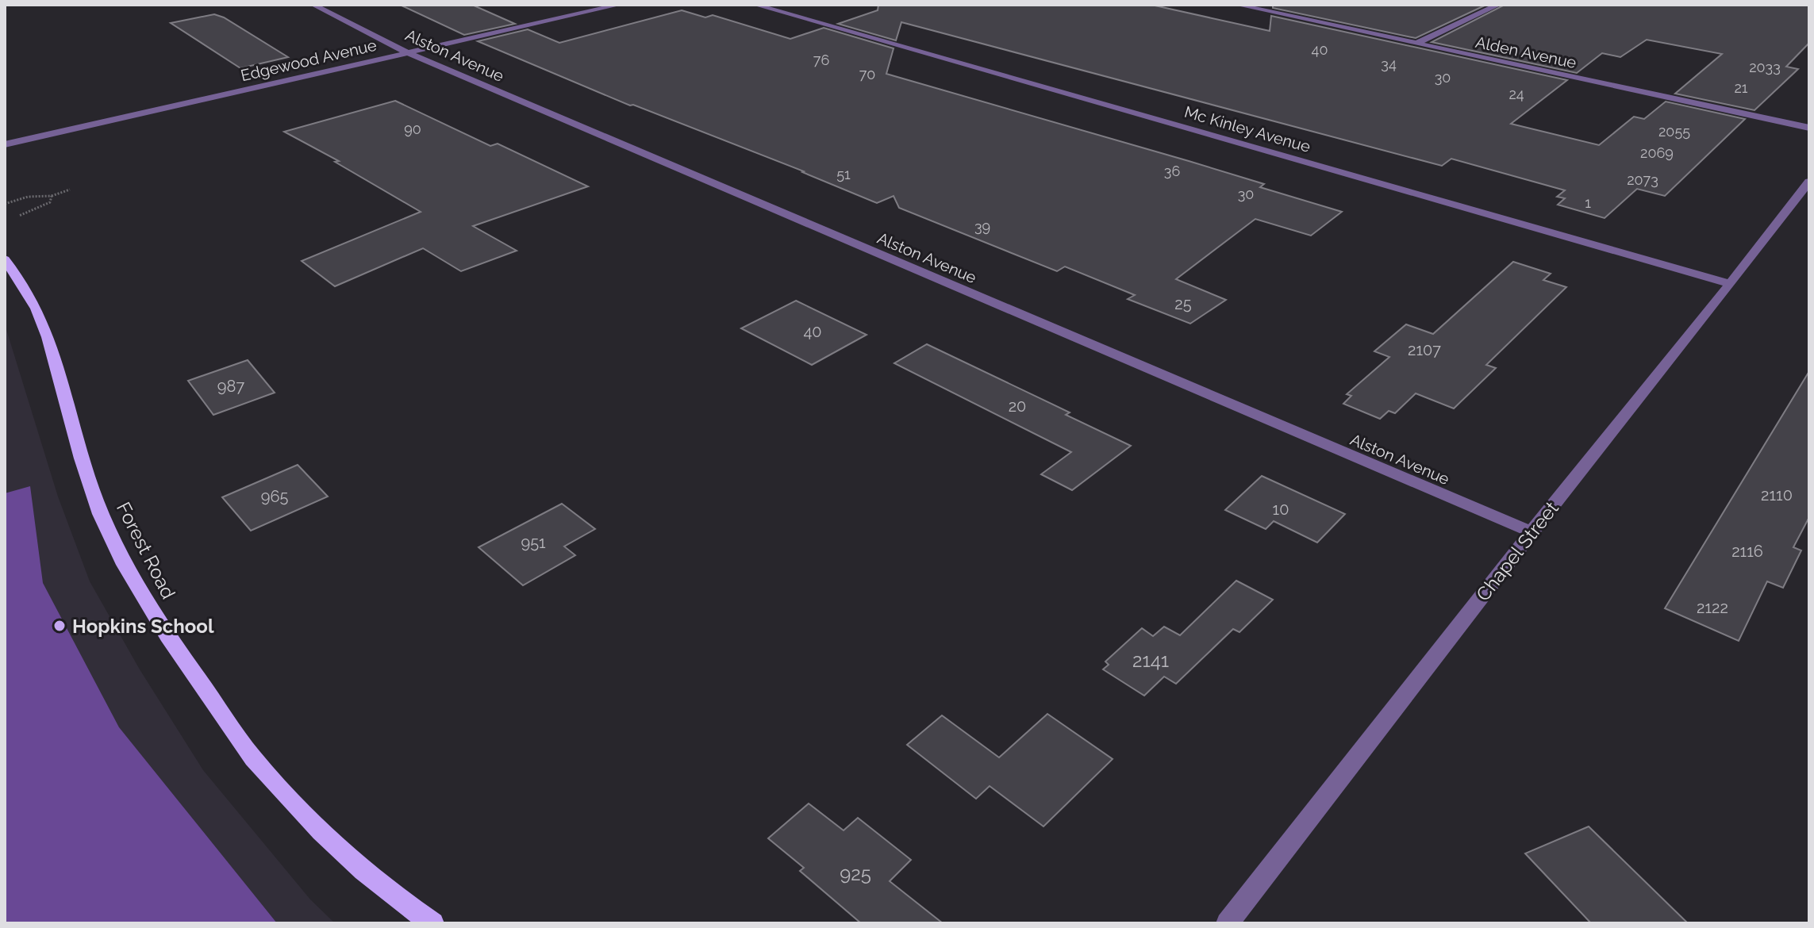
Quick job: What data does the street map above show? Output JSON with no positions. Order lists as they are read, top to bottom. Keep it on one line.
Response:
{"streets":{"main road":["Forest Road"],"street":["Alden Avenue","Alston Avenue","Edgewood Avenue","Mc Kinley Avenue","Chapel Street"]},"crossings":[["Alston Avenue","Edgewood Avenue"],["Alston Avenue","Chapel Street"],["Mc Kinley Avenue","Chapel Street"]],"places":["Hopkins School"],"house_numbers":["40","76","34","2033","70","30","21","24","90","2055","2069","36","51","2073","30","1","39","25","40","2107","987","20","2110","965","10","951","2116","2122","2141","925"]}
